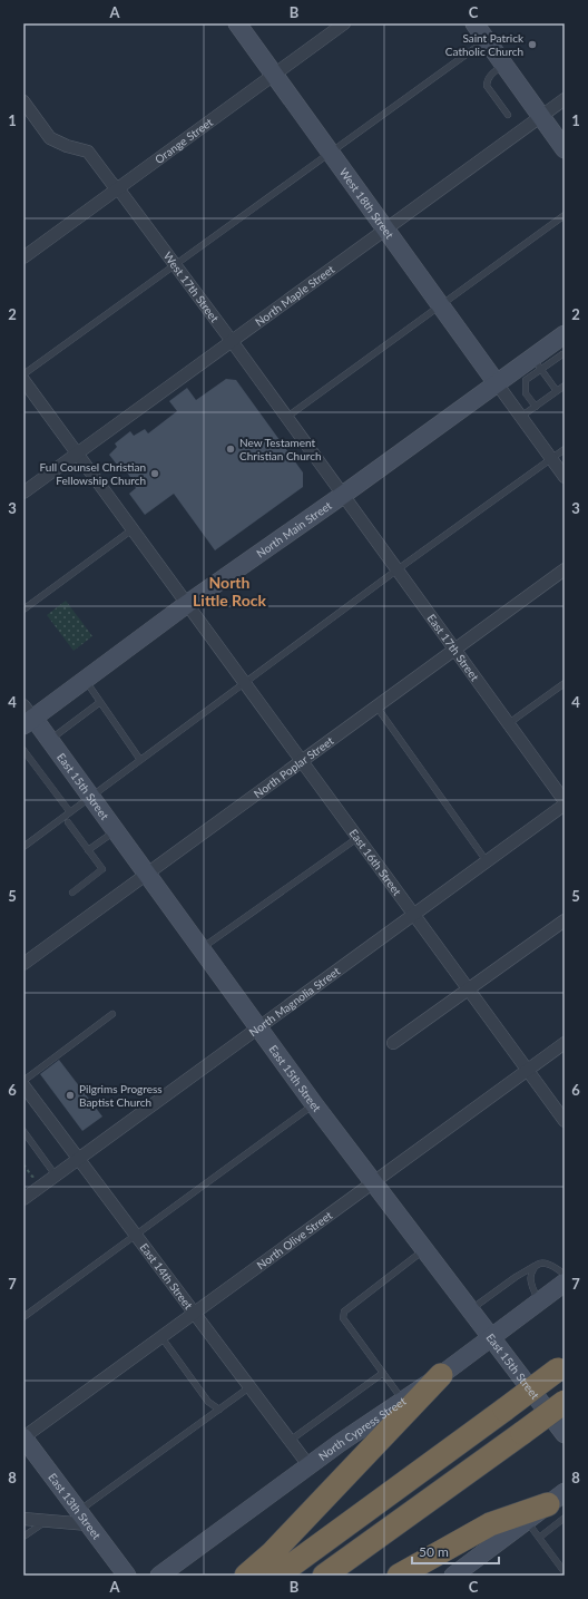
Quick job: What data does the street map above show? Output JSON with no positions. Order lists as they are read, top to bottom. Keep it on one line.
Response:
{"streets":{"main road":["West 18th Street","North Main Street","East 15th Street","North Cypress Street","East 13th Street"],"street":["Orange Street","West 17th Street","North Maple Street","East 17th Street","North Poplar Street","East 16th Street","North Magnolia Street","North Olive Street","East 14th Street"]},"crossings":[["Orange Street","West 18th Street"],["Orange Street","West 17th Street"],["West 18th Street","North Maple Street"],["West 18th Street","North Main Street"],["West 17th Street","North Maple Street"],["West 17th Street","North Main Street"],["West 17th Street","East 17th Street"],["North Maple Street","East 16th Street"],["North Main Street","East 17th Street"],["North Main Street","East 15th Street"],["North Main Street","East 16th Street"],["East 17th Street","North Poplar Street"],["North Poplar Street","East 15th Street"],["North Poplar Street","East 16th Street"],["East 15th Street","North Magnolia Street"],["East 15th Street","North Olive Street"],["East 15th Street","North Cypress Street"],["East 16th Street","North Magnolia Street"],["East 16th Street","North Olive Street"],["North Magnolia Street","East 14th Street"],["North Olive Street","East 14th Street"],["North Olive Street","East 13th Street"],["East 14th Street","North Cypress Street"]],"districts":["North Little Rock"],"places":["Saint Patrick Catholic Church","New Testament Christian Church","Full Counsel Christian Fellowship Church","Pilgrims Progress Baptist Church"],"scale_bar":"50 m","grid":{"columns":["A","B","C"],"rows":["1","2","3","4","5","6","7","8"]}}
